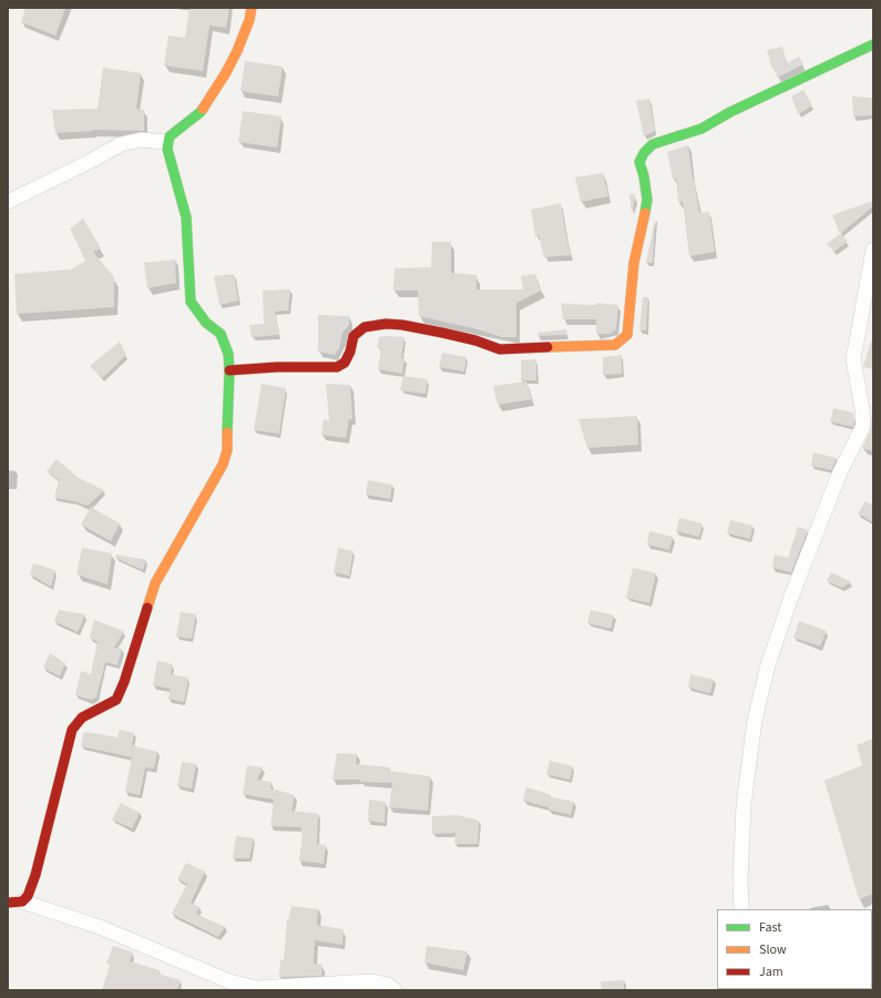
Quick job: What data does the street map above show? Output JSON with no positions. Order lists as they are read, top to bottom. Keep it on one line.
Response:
{"legend":["Fast","Slow","Jam"]}
